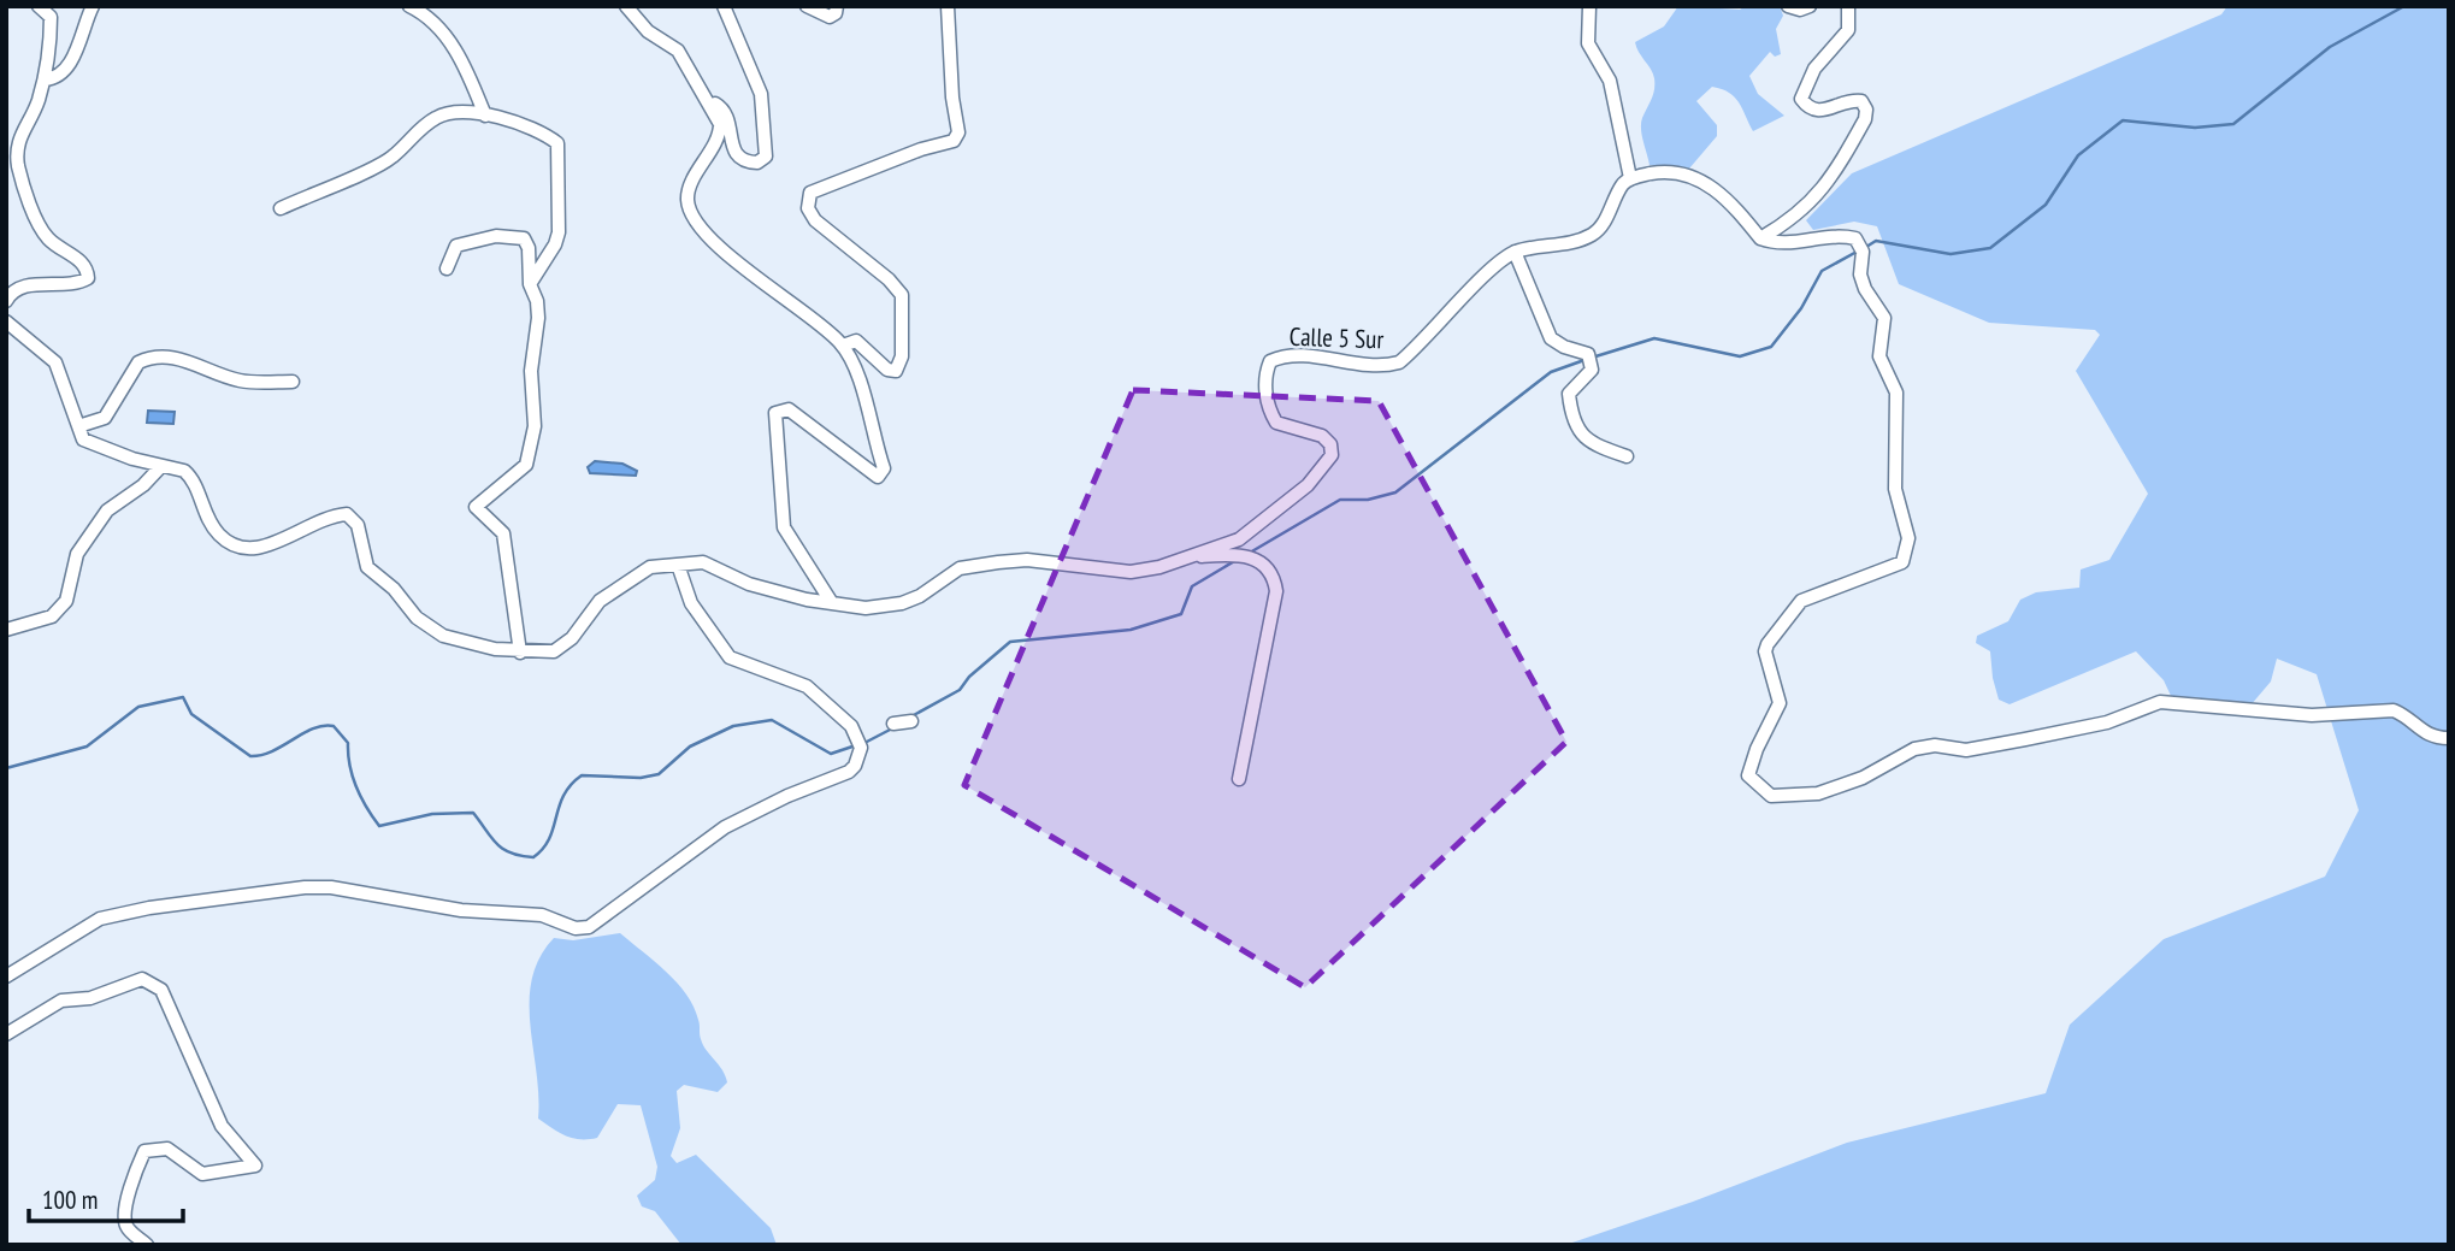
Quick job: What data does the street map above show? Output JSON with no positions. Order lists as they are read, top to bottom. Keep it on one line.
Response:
{"streets":{"street":["Calle 5 Sur"]},"scale_bar":"100 m"}
